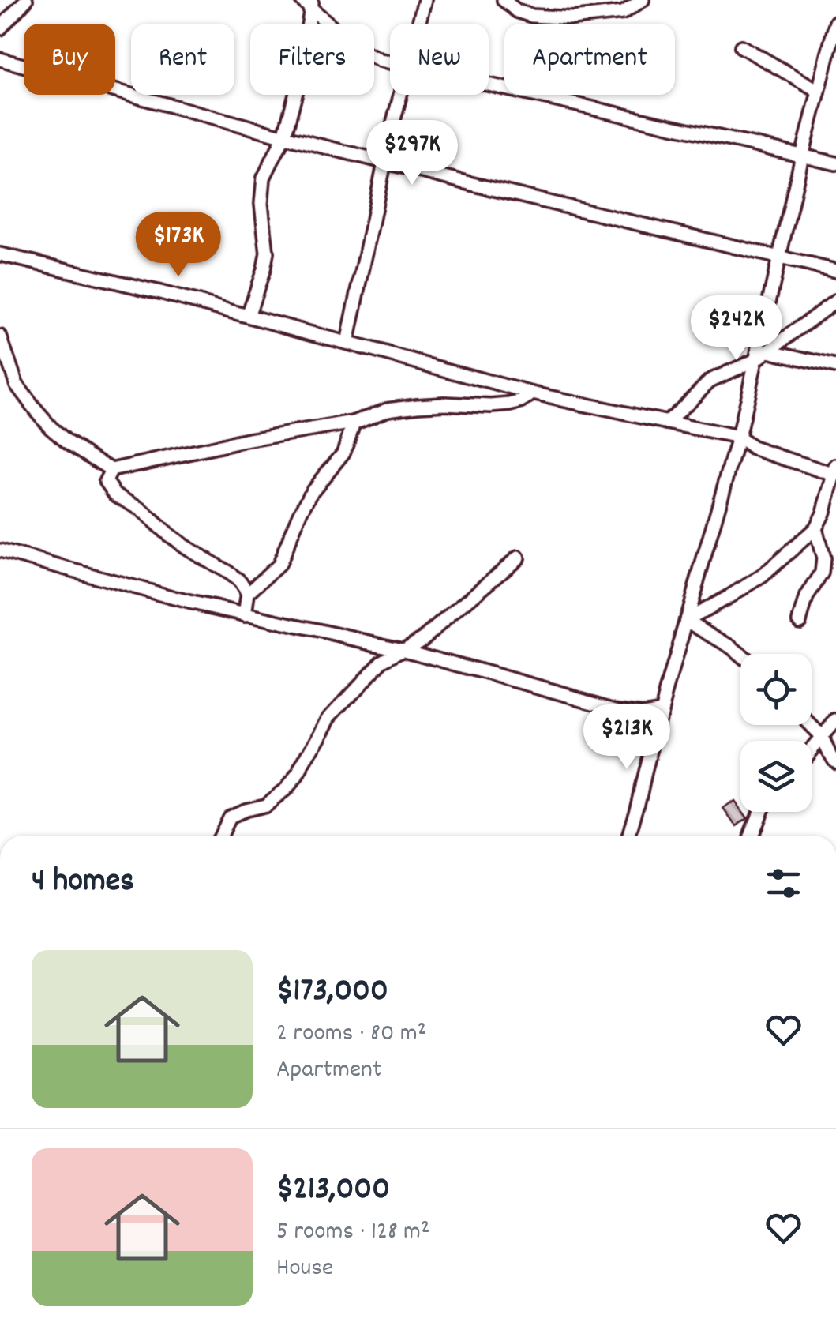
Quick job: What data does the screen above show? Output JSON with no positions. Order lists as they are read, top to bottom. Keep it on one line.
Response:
{"page":{"chip":["Buy","Rent","Filters","New","Apartment"],"price":["$297K","$173K","$242K","$213K"],"heading":"4 homes","list":[{"name":"$173,000","note":"2 rooms · 80 m² · Apartment"},{"name":"$213,000","note":"5 rooms · 128 m² · House"}]}}
